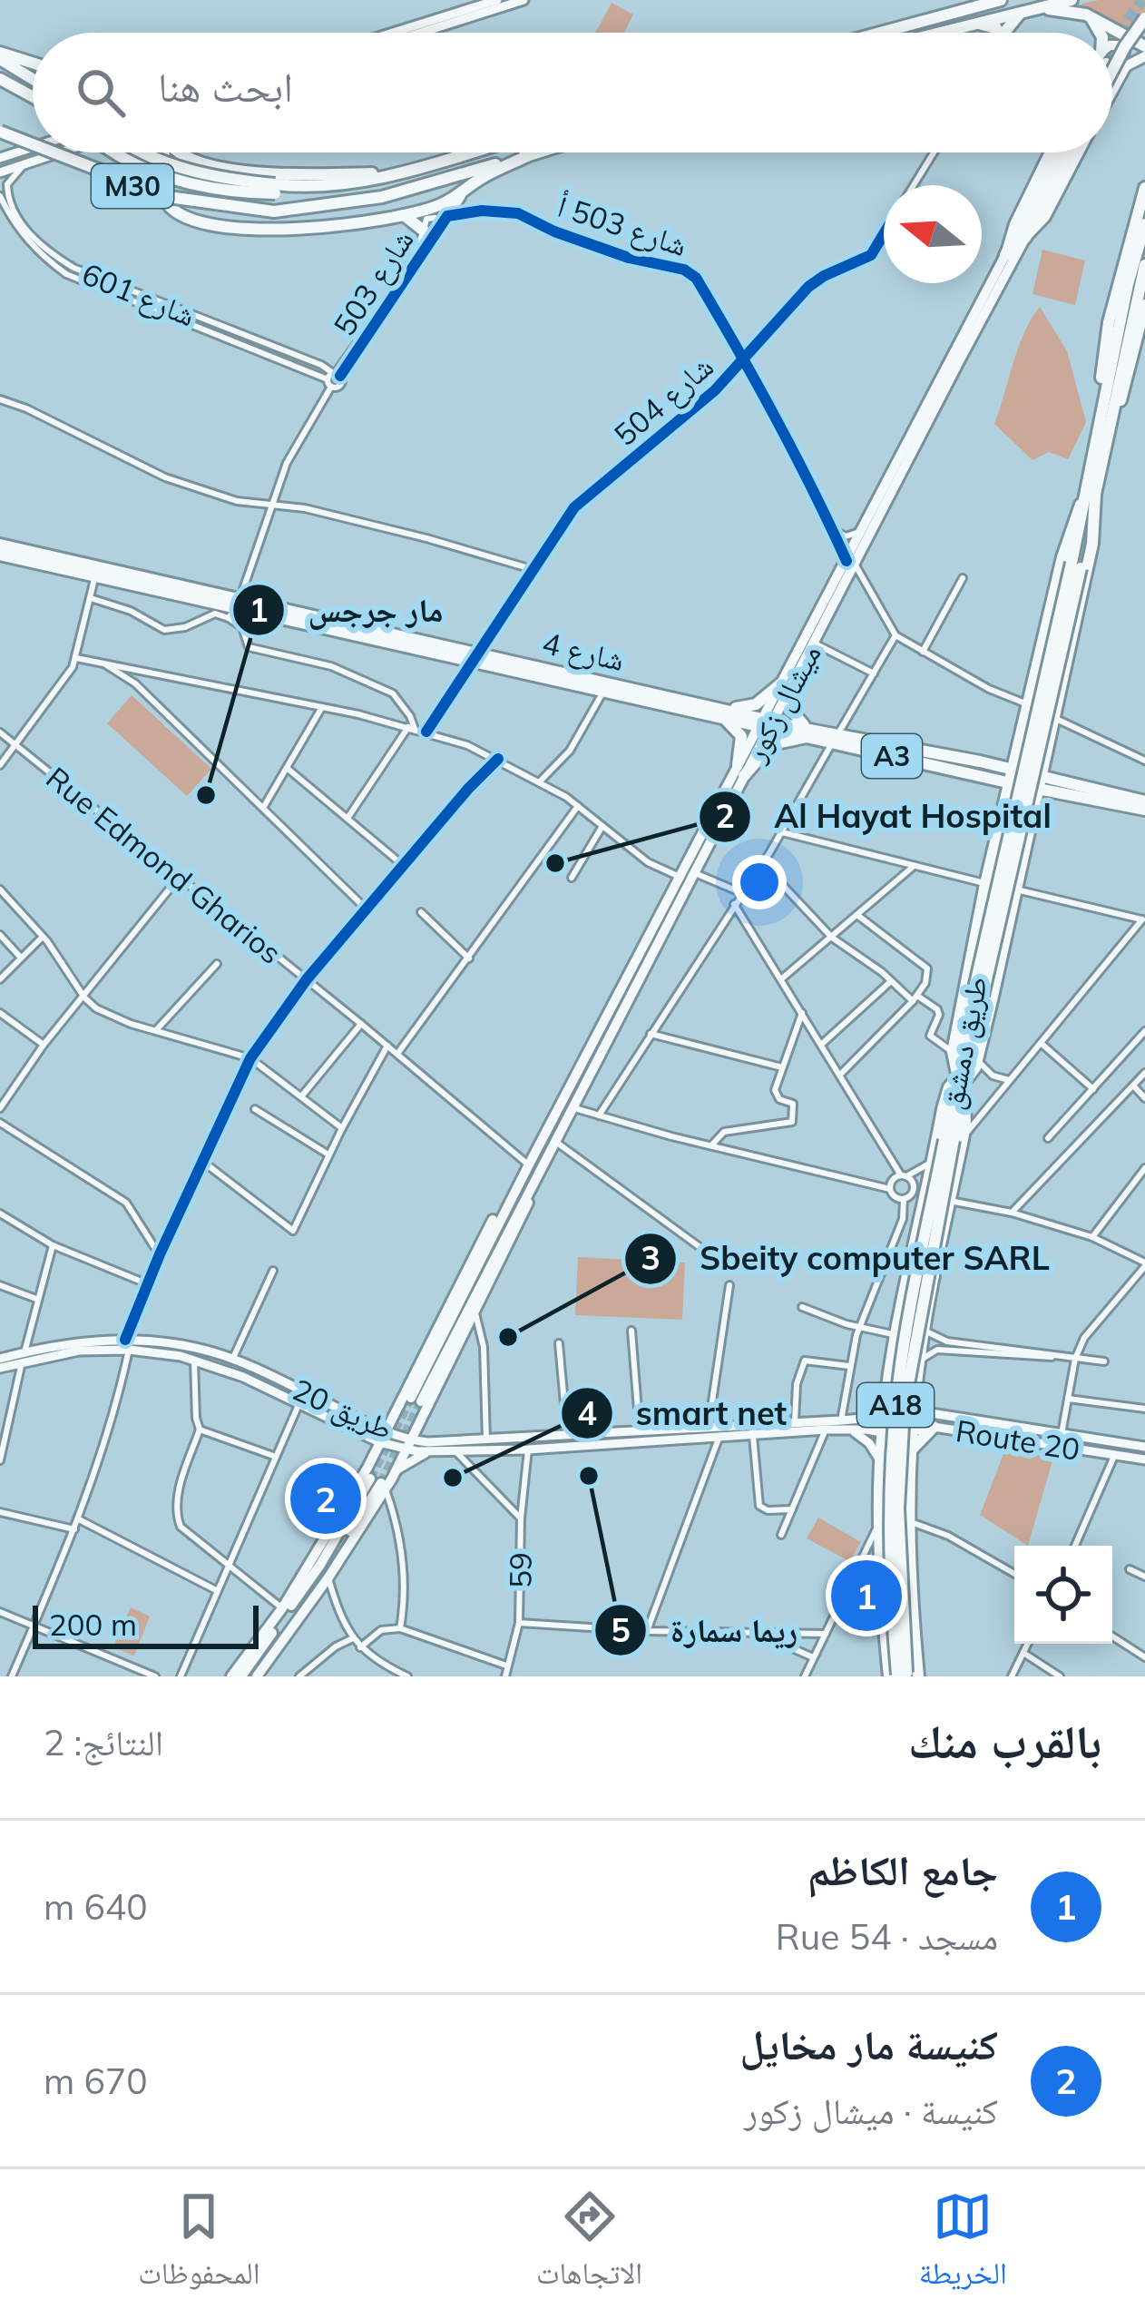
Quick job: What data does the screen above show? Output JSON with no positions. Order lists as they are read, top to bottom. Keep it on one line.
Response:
{"streets":{"highway":["M30","شارع 4","A3","طريق دمشق","A18"],"main road":["ميشال زكور","طريق 20","Route 20"],"street":["شارع 503 أ","شارع 503","شارع 601","شارع 504","Rue Edmond Gharios","59"]},"crossings":[["شارع 503 أ","شارع 503"],["شارع 503 أ","شارع 504"],["شارع 503 أ","ميشال زكور"],["شارع 503","شارع 601"],["شارع 503","شارع 4"],["شارع 504","شارع 4"],["شارع 4","ميشال زكور"],["شارع 4","A3"],["ميشال زكور","Rue Edmond Gharios"],["طريق 20","Route 20"],["Route 20","59"]],"places":["مار جرجس","Al Hayat Hospital","Sbeity computer SARL","ريما سمارة","smart net"],"scale_bar":"200 m","north":"left","page":{"search":"ابحث هنا","pins":["2","1"],"scale":"200 m","heading":["بالقرب منك","النتائج: 2"],"list":[{"mark":"1","name":"جامع الكاظم","note":"مسجد · Rue 54","value":"640 m"},{"mark":"2","name":"كنيسة مار مخايل","note":"كنيسة · ميشال زكور","value":"670 m"}],"nav":["الخريطة","الاتجاهات","المحفوظات"]}}
